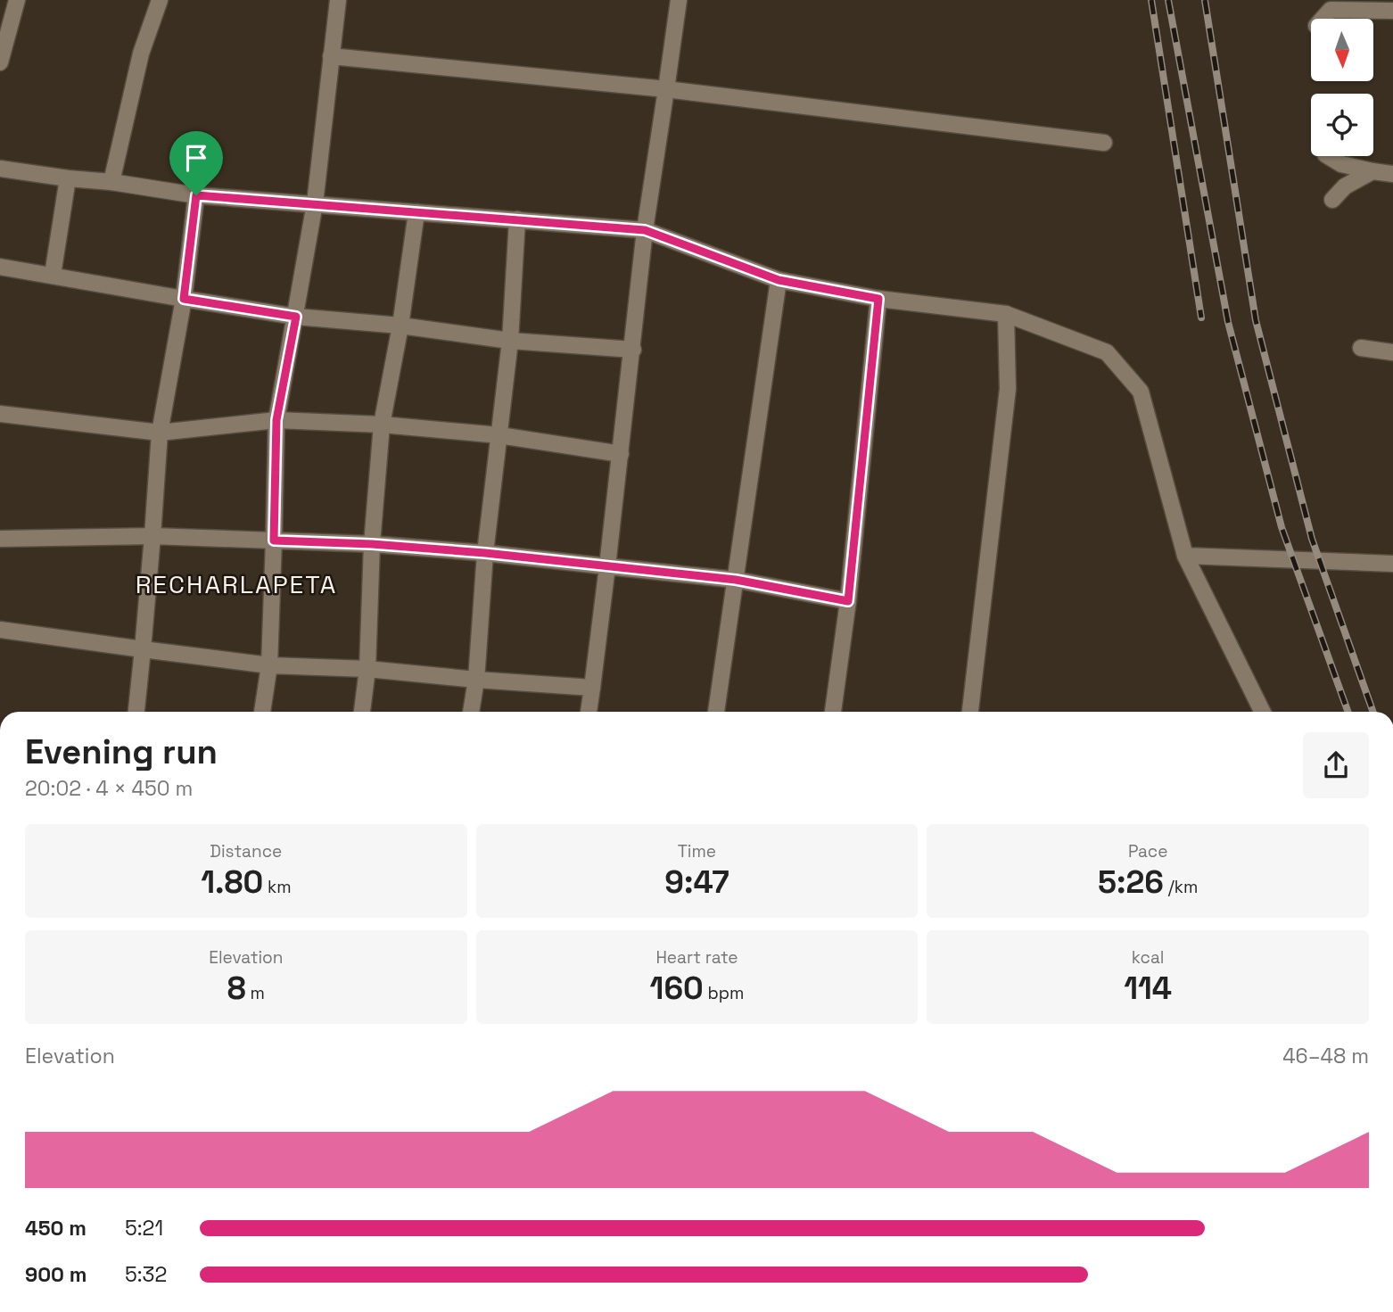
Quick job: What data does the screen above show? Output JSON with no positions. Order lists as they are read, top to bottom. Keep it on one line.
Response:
{"districts":["RECHARLAPETA"],"north":"bottom","page":{"heading":["Evening run","20:02 · 4 × 450 m"],"stats":[["Distance","1.80 km"],["Time","9:47"],["Pace","5:26 /km"],["Elevation","8 m"],["Heart rate","160 bpm"],["kcal","114"]],"chart":["Elevation","46–48 m"],"list":[{"name":"450 m","note":"5:21"},{"name":"900 m","note":"5:32"}]}}
